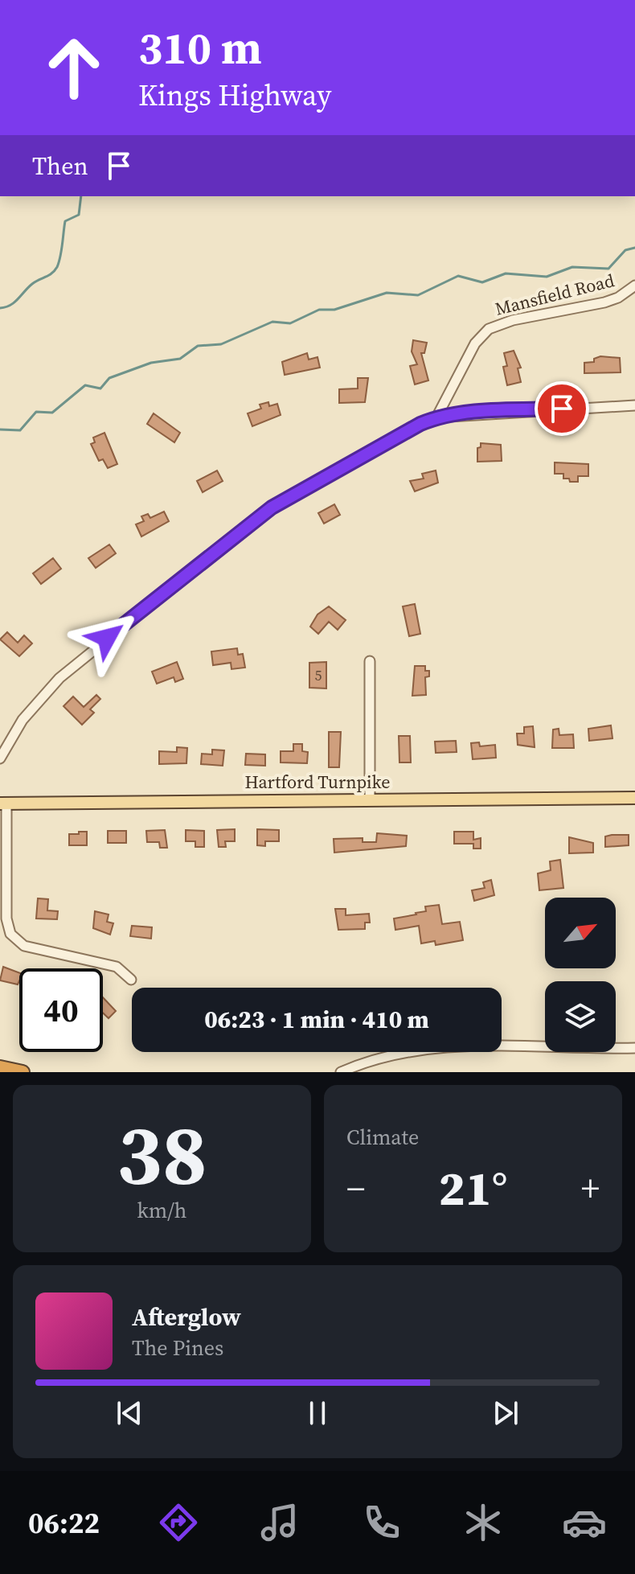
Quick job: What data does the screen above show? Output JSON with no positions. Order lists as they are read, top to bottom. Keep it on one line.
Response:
{"streets":{"main road":["Hartford Turnpike"],"street":["Mansfield Road"]},"house_numbers":["5"],"north":"top right","page":{"turn":["310 m","Kings Highway"],"then":"Then","limit":"40","trip":"06:23 · 1 min · 410 m","tile":[["38","km/h"],"Climate"],"heat":["−","21°","+"],"song":["Afterglow","The Pines"],"tabs":"06:22"}}
